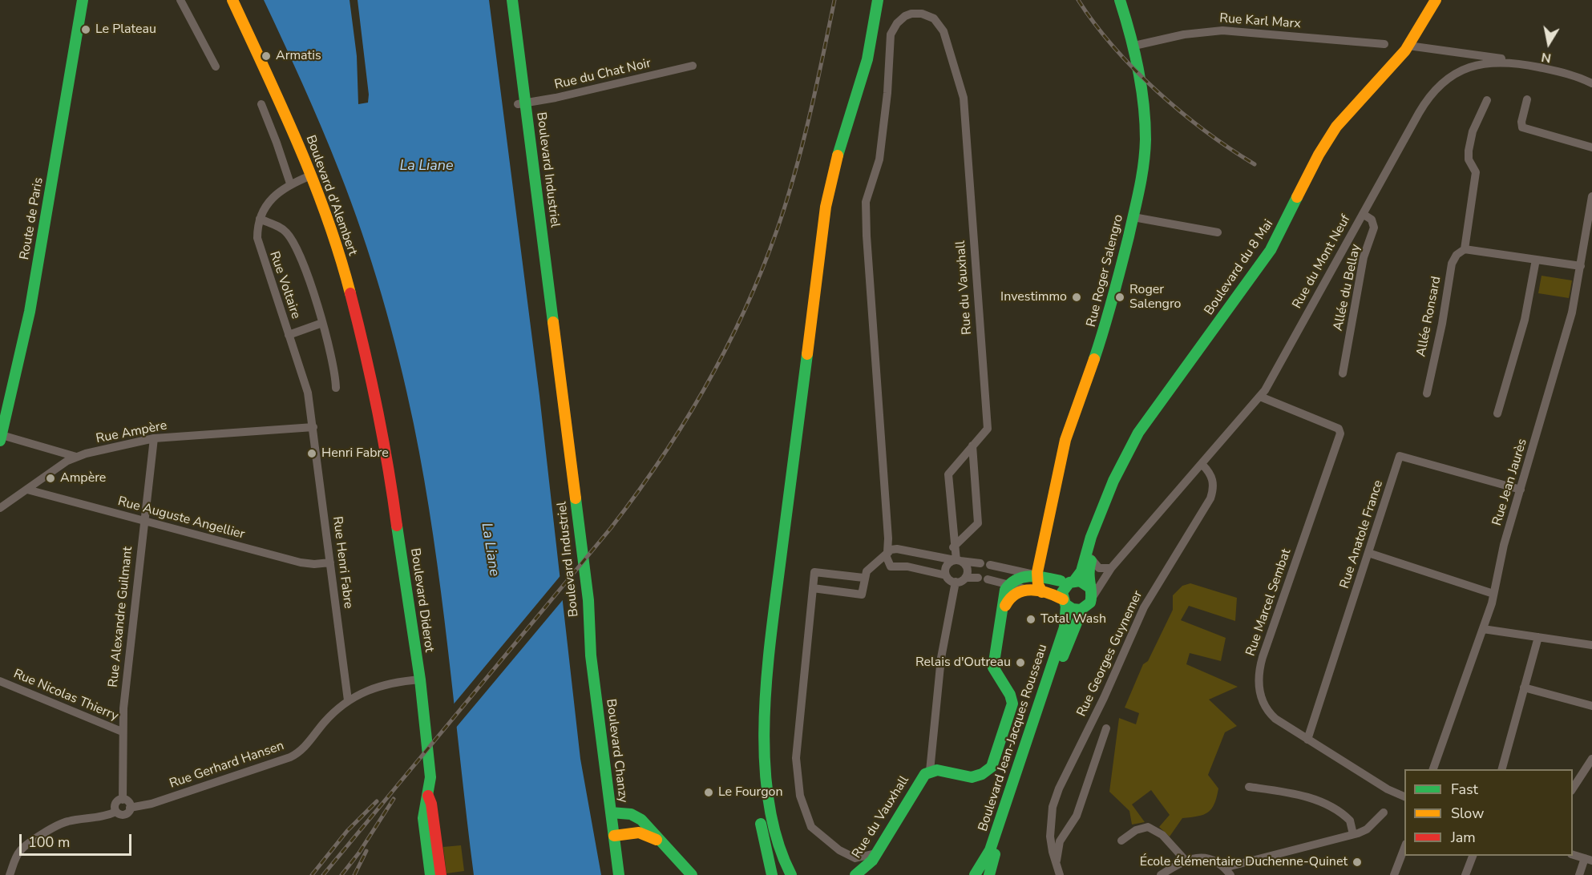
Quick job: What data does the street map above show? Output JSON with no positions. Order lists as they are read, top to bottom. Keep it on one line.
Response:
{"streets":{"main road":["Boulevard Industriel","Boulevard d'Alembert","Route de Paris","Boulevard du 8 Mai","Rue Roger Salengro","Rue du Vauxhall","Boulevard Diderot","Boulevard Jean-Jacques Rousseau","Boulevard Chanzy"],"street":["Rue Karl Marx","Rue du Chat Noir","Rue du Mont Neuf","Rue Voltaire","Allée du Bellay","Allée Ronsard","Rue Ampère","Rue Jean Jaurès","Rue Auguste Angellier","Rue Anatole France","Rue Henri Fabre","Rue Marcel Sembat","Rue Alexandre Guilmant","Rue Georges Guynemer","Rue Nicolas Thierry","Rue Gerhard Hansen"]},"crossings":[["Rue Karl Marx","Rue Roger Salengro"],["Rue du Chat Noir","Boulevard Industriel"],["Boulevard Industriel","Boulevard Chanzy"],["Boulevard d'Alembert","Rue Voltaire"],["Boulevard d'Alembert","Boulevard Diderot"],["Rue du Mont Neuf","Boulevard du 8 Mai"],["Rue du Mont Neuf","Rue Roger Salengro"],["Rue du Mont Neuf","Allée du Bellay"],["Rue du Mont Neuf","Rue Marcel Sembat"],["Rue du Mont Neuf","Rue Georges Guynemer"],["Rue du Mont Neuf","Boulevard Jean-Jacques Rousseau"],["Boulevard du 8 Mai","Rue Roger Salengro"],["Boulevard du 8 Mai","Boulevard Jean-Jacques Rousseau"],["Rue Roger Salengro","Boulevard Jean-Jacques Rousseau"],["Rue Voltaire","Rue Ampère"],["Rue Voltaire","Rue Henri Fabre"],["Rue Ampère","Rue Auguste Angellier"],["Rue Ampère","Rue Henri Fabre"],["Rue Ampère","Rue Alexandre Guilmant"],["Rue Jean Jaurès","Rue Anatole France"],["Rue Auguste Angellier","Rue Henri Fabre"],["Rue Auguste Angellier","Rue Alexandre Guilmant"],["Rue Anatole France","Rue Marcel Sembat"],["Rue Henri Fabre","Rue Gerhard Hansen"],["Boulevard Diderot","Rue Gerhard Hansen"],["Rue Alexandre Guilmant","Rue Nicolas Thierry"],["Rue Alexandre Guilmant","Rue Gerhard Hansen"]],"water":["La Liane"],"places":["Le Plateau","Armatis","Investimmo","Roger Salengro","Henri Fabre","Ampère","Total Wash","Relais d'Outreau","Le Fourgon","École élémentaire Duchenne-Quinet"],"legend":["Fast","Slow","Jam"],"scale_bar":"100 m","north":"bottom"}
